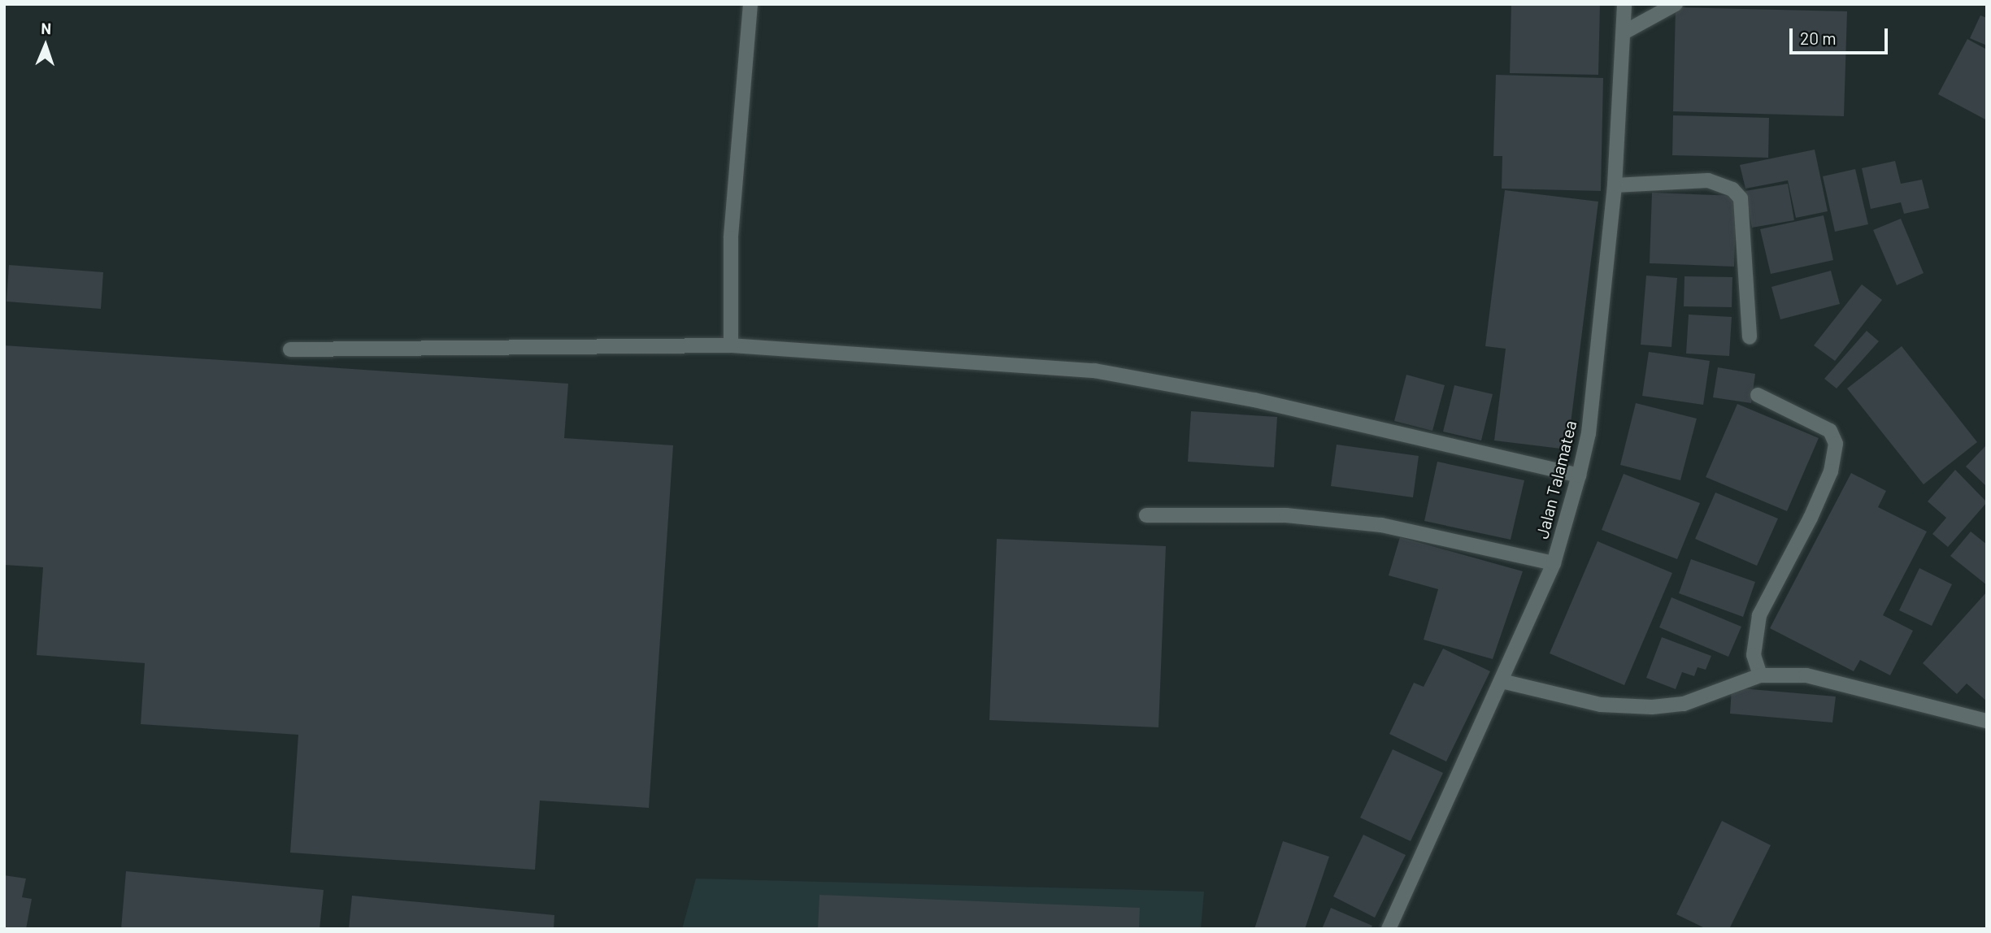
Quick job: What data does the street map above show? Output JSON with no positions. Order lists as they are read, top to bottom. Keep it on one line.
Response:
{"streets":{"street":["Jalan Talamatea"]},"scale_bar":"20 m","north":"top"}
